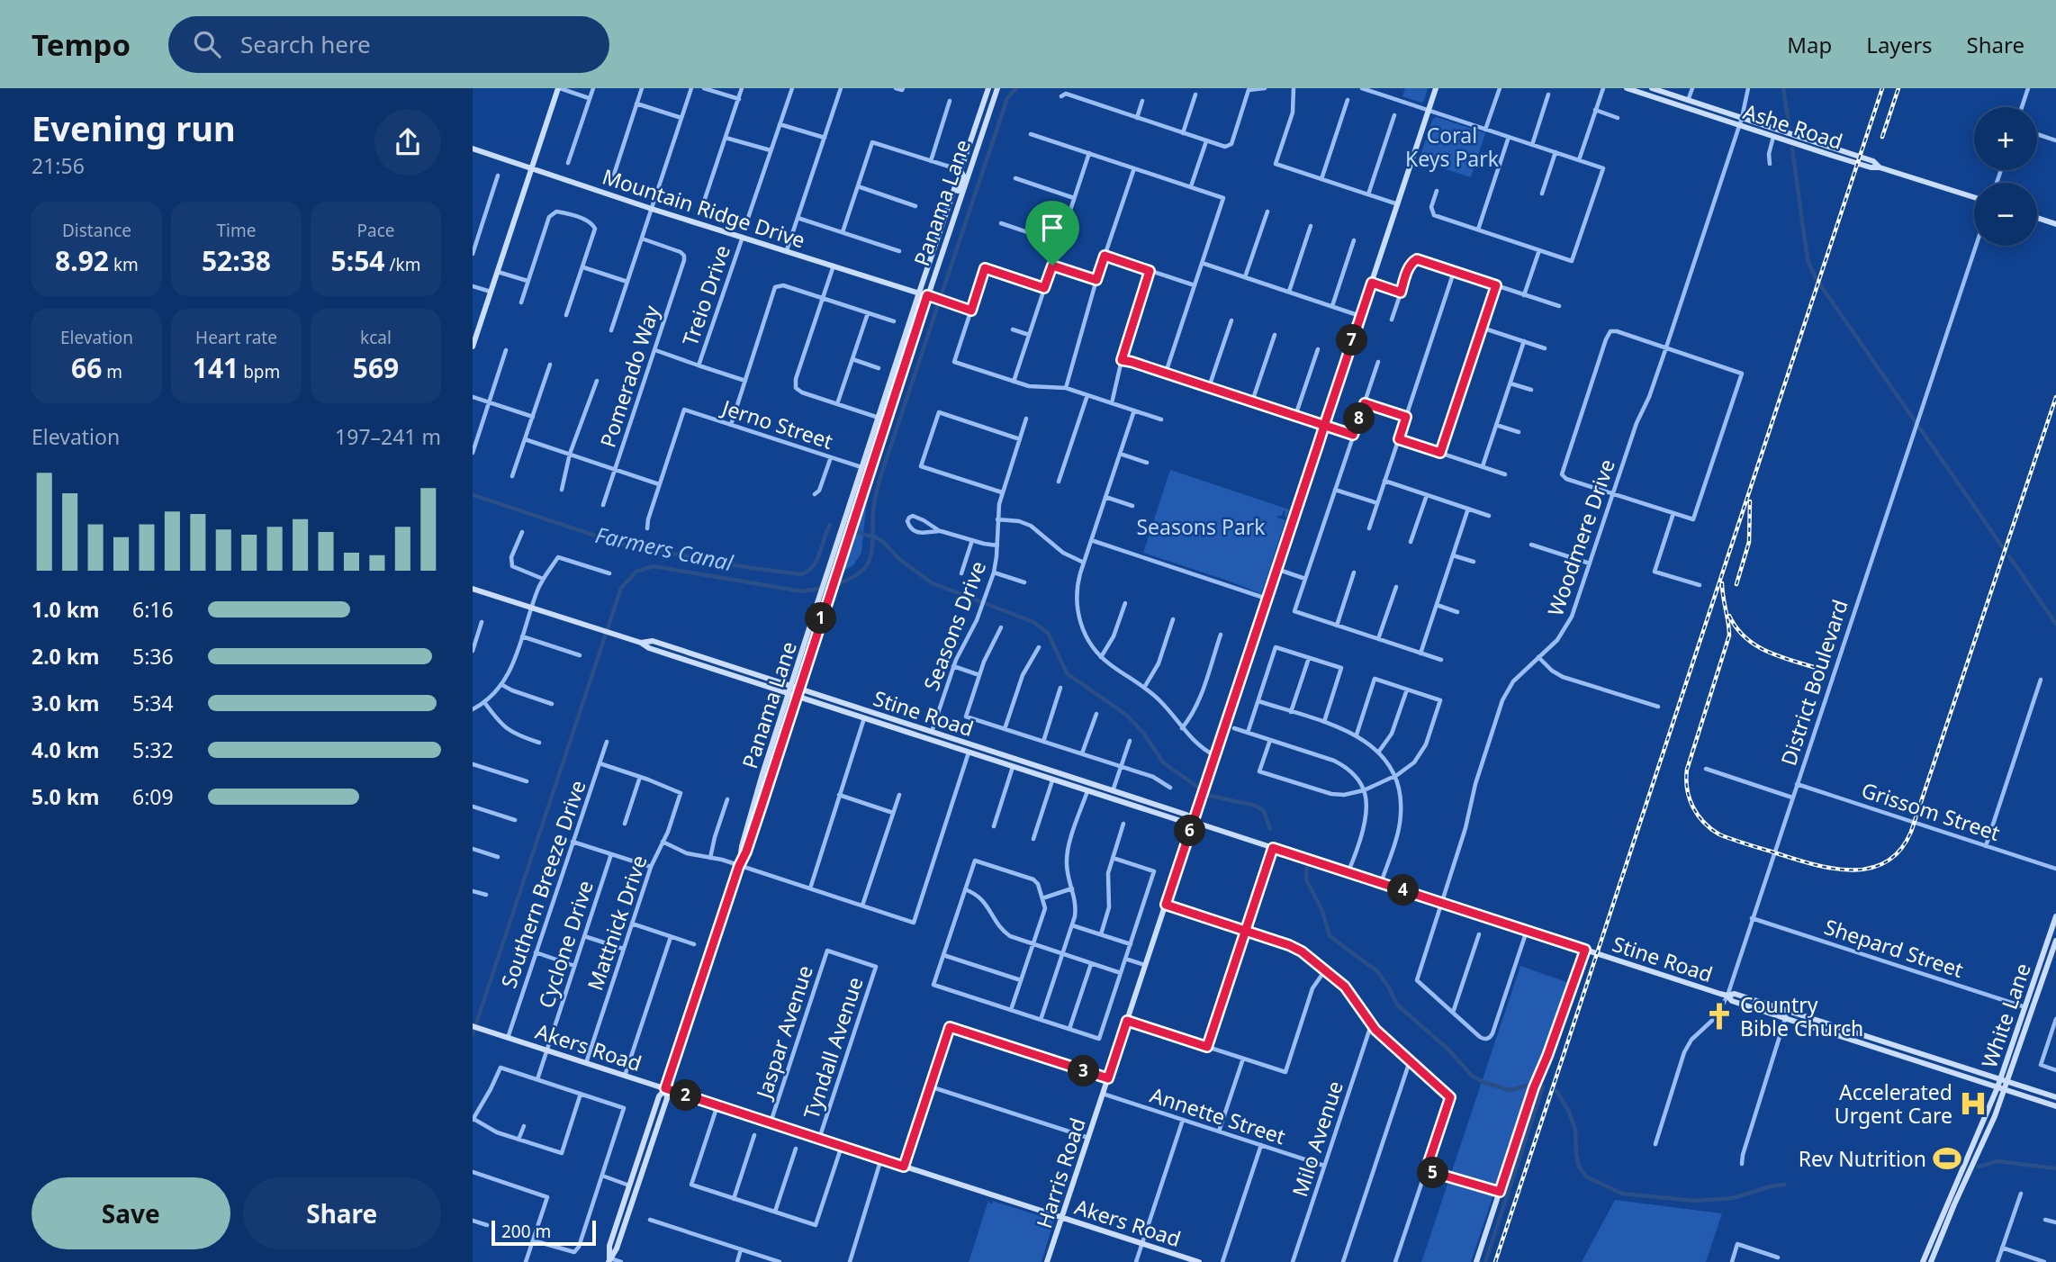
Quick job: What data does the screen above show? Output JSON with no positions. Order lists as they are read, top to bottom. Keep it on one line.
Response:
{"streets":{"main road":["Ashe Road","Panama Lane","Mountain Ridge Drive","Stine Road","White Lane","Akers Road","Harris Road"],"street":["Treio Drive","Pomerado Way","Jerno Street","Woodmere Drive","Seasons Drive","District Boulevard","Grissom Street","Southern Breeze Drive","Mattnick Drive","Cyclone Drive","Shepard Street","Jaspar Avenue","Tyndall Avenue","Annette Street","Milo Avenue"]},"crossings":[["Ashe Road","Woodmere Drive"],["Panama Lane","Mountain Ridge Drive"],["Panama Lane","Jerno Street"],["Panama Lane","Stine Road"],["Panama Lane","Akers Road"],["Mountain Ridge Drive","Treio Drive"],["Treio Drive","Pomerado Way"],["Woodmere Drive","Stine Road"],["Seasons Drive","Stine Road"],["District Boulevard","Stine Road"],["District Boulevard","Grissom Street"],["District Boulevard","Shepard Street"],["Stine Road","White Lane"],["Stine Road","Harris Road"],["Southern Breeze Drive","Akers Road"],["Mattnick Drive","Akers Road"],["Cyclone Drive","Akers Road"],["Shepard Street","White Lane"],["Jaspar Avenue","Akers Road"],["Jaspar Avenue","Tyndall Avenue"],["Akers Road","Tyndall Avenue"],["Akers Road","Harris Road"],["Annette Street","Milo Avenue"],["Annette Street","Harris Road"]],"water":["Farmers Canal"],"parks":["Coral Keys Park","Seasons Park"],"places":{"church":["Country Bible Church"],"hospital":["Accelerated Urgent Care"],"sports":["Rev Nutrition"]},"scale_bar":"200 m","page":{"header":"Tempo","search":"Search here","nav":["Map","Layers","Share"],"heading":["Evening run","21:56"],"map_buttons":["+","−"],"stats":[["Distance","8.92 km"],["Time","52:38"],["Pace","5:54 /km"],["Elevation","66 m"],["Heart rate","141 bpm"],["kcal","569"]],"pins":["7","8","1","6","4","3","2","5"],"chart":["Elevation","197–241 m"],"list":[{"name":"1.0 km","note":"6:16"},{"name":"2.0 km","note":"5:36"},{"name":"3.0 km","note":"5:34"},{"name":"4.0 km","note":"5:32"},{"name":"5.0 km","note":"6:09"}],"buttons":["Save","Share"],"scale":"200 m"}}
